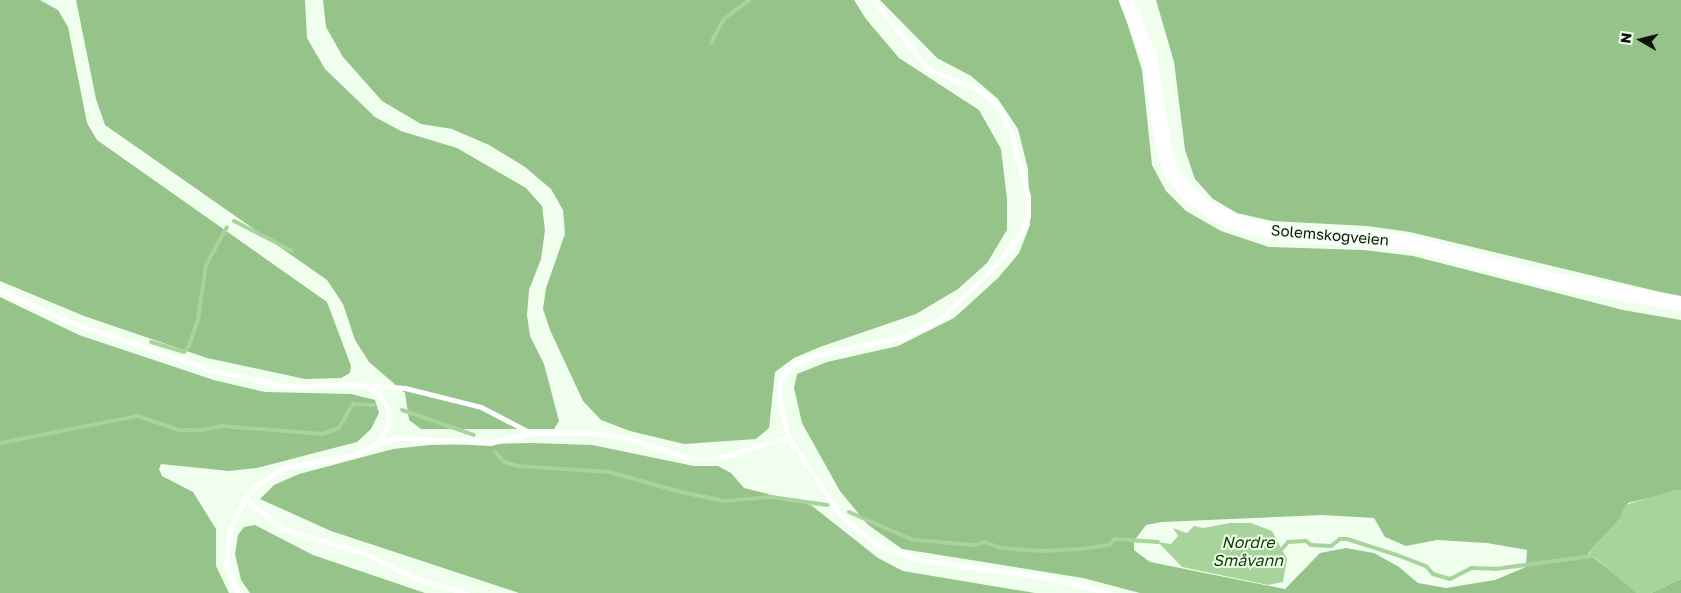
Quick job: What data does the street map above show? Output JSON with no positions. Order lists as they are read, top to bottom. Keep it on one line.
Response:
{"streets":{"street":["Solemskogveien"]},"water":["Nordre Småvann"],"north":"left"}
